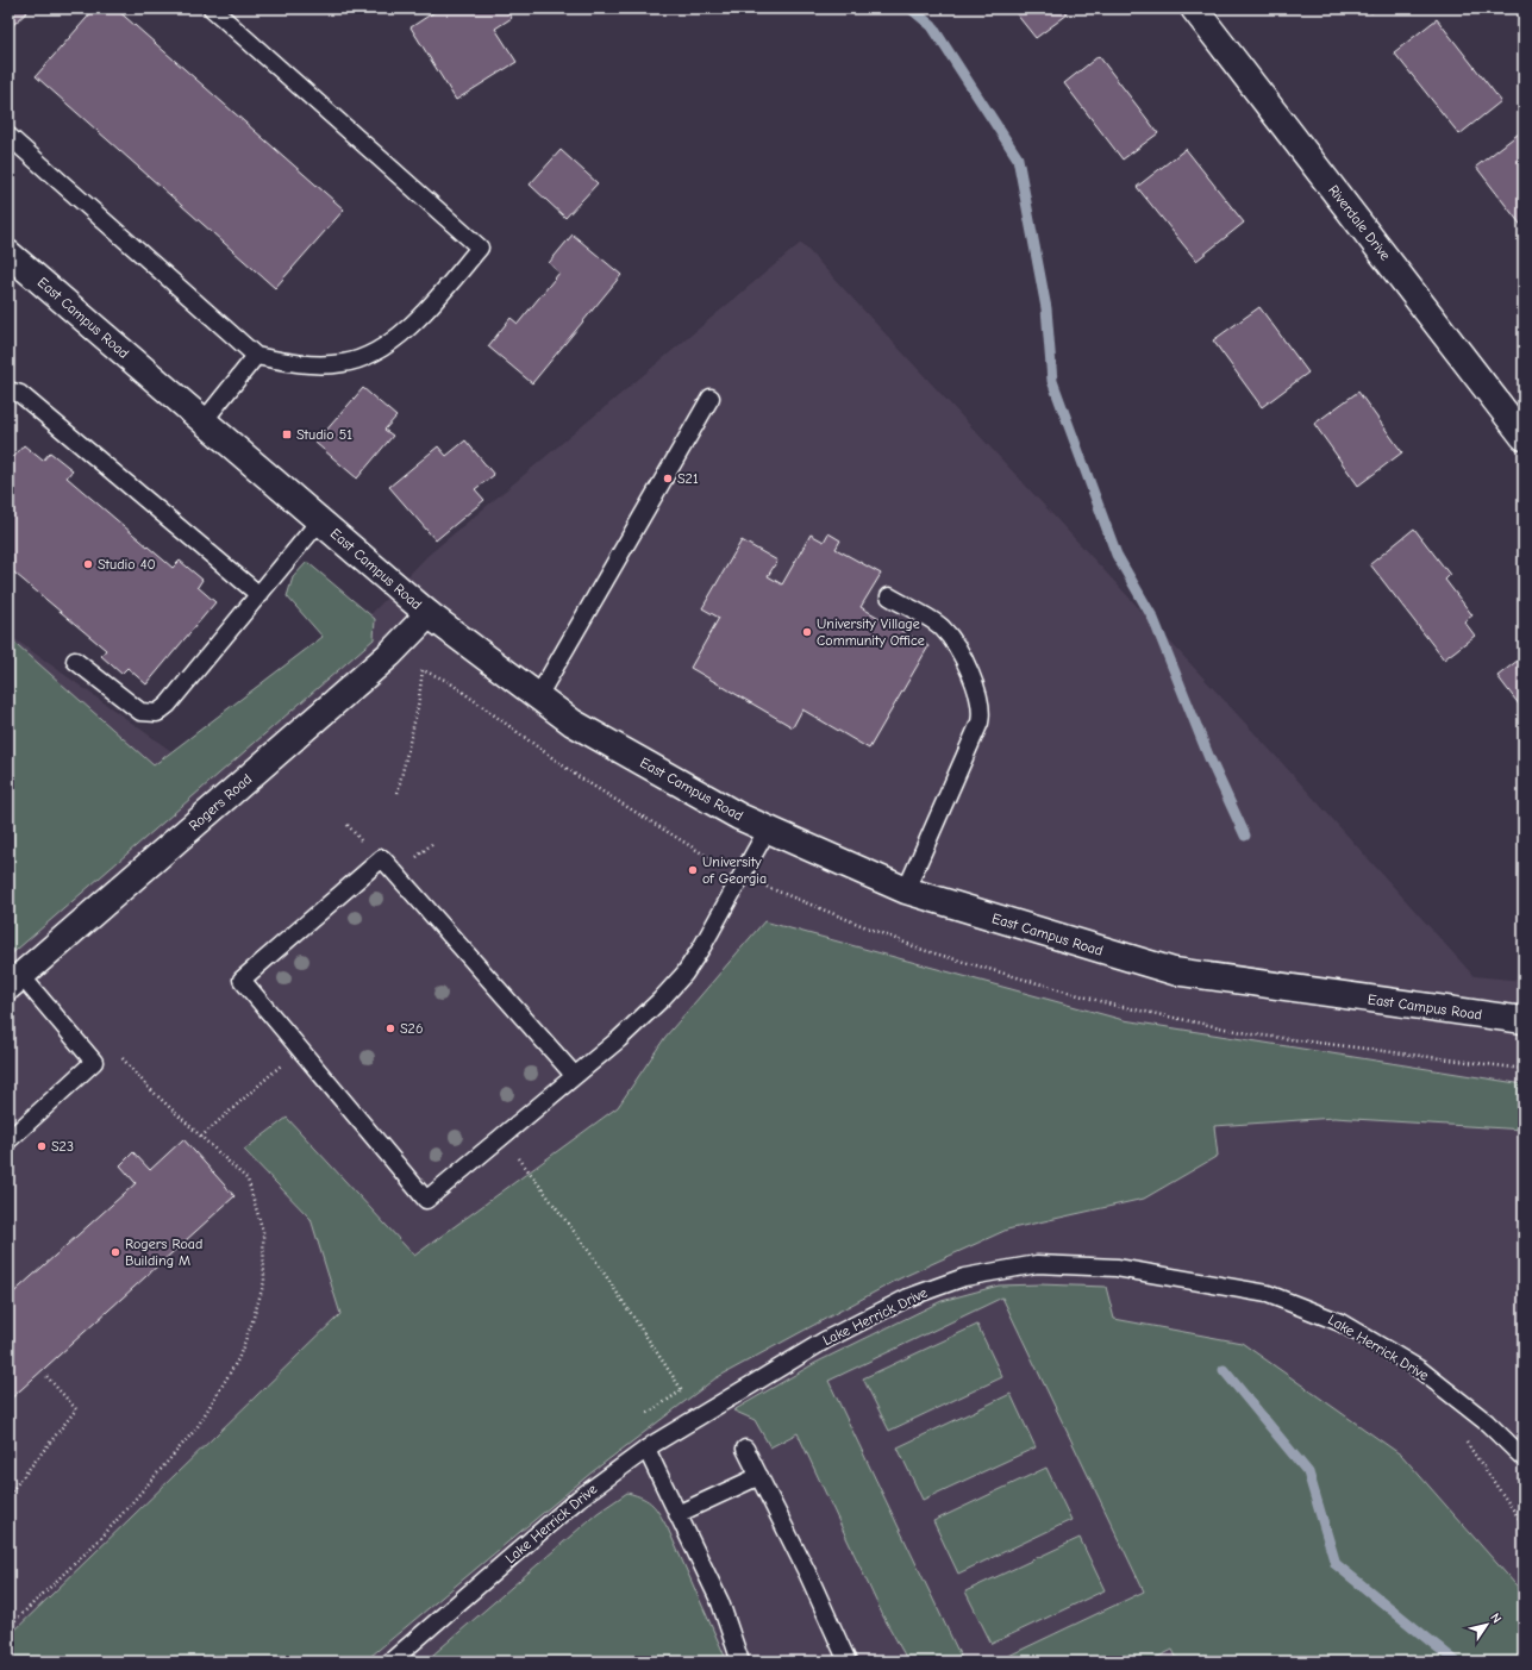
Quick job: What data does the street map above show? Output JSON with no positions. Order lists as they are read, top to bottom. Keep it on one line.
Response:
{"streets":{"main road":["Riverdale Drive","East Campus Road","Rogers Road"],"lane":["Lake Herrick Drive"]},"crossings":[["East Campus Road","Rogers Road"]],"places":{"transit":["Studio 51"],"other":["S21","Studio 40","University Village Community Office","University of Georgia","S26","S23","Rogers Road Building M"]},"north":"top right"}
